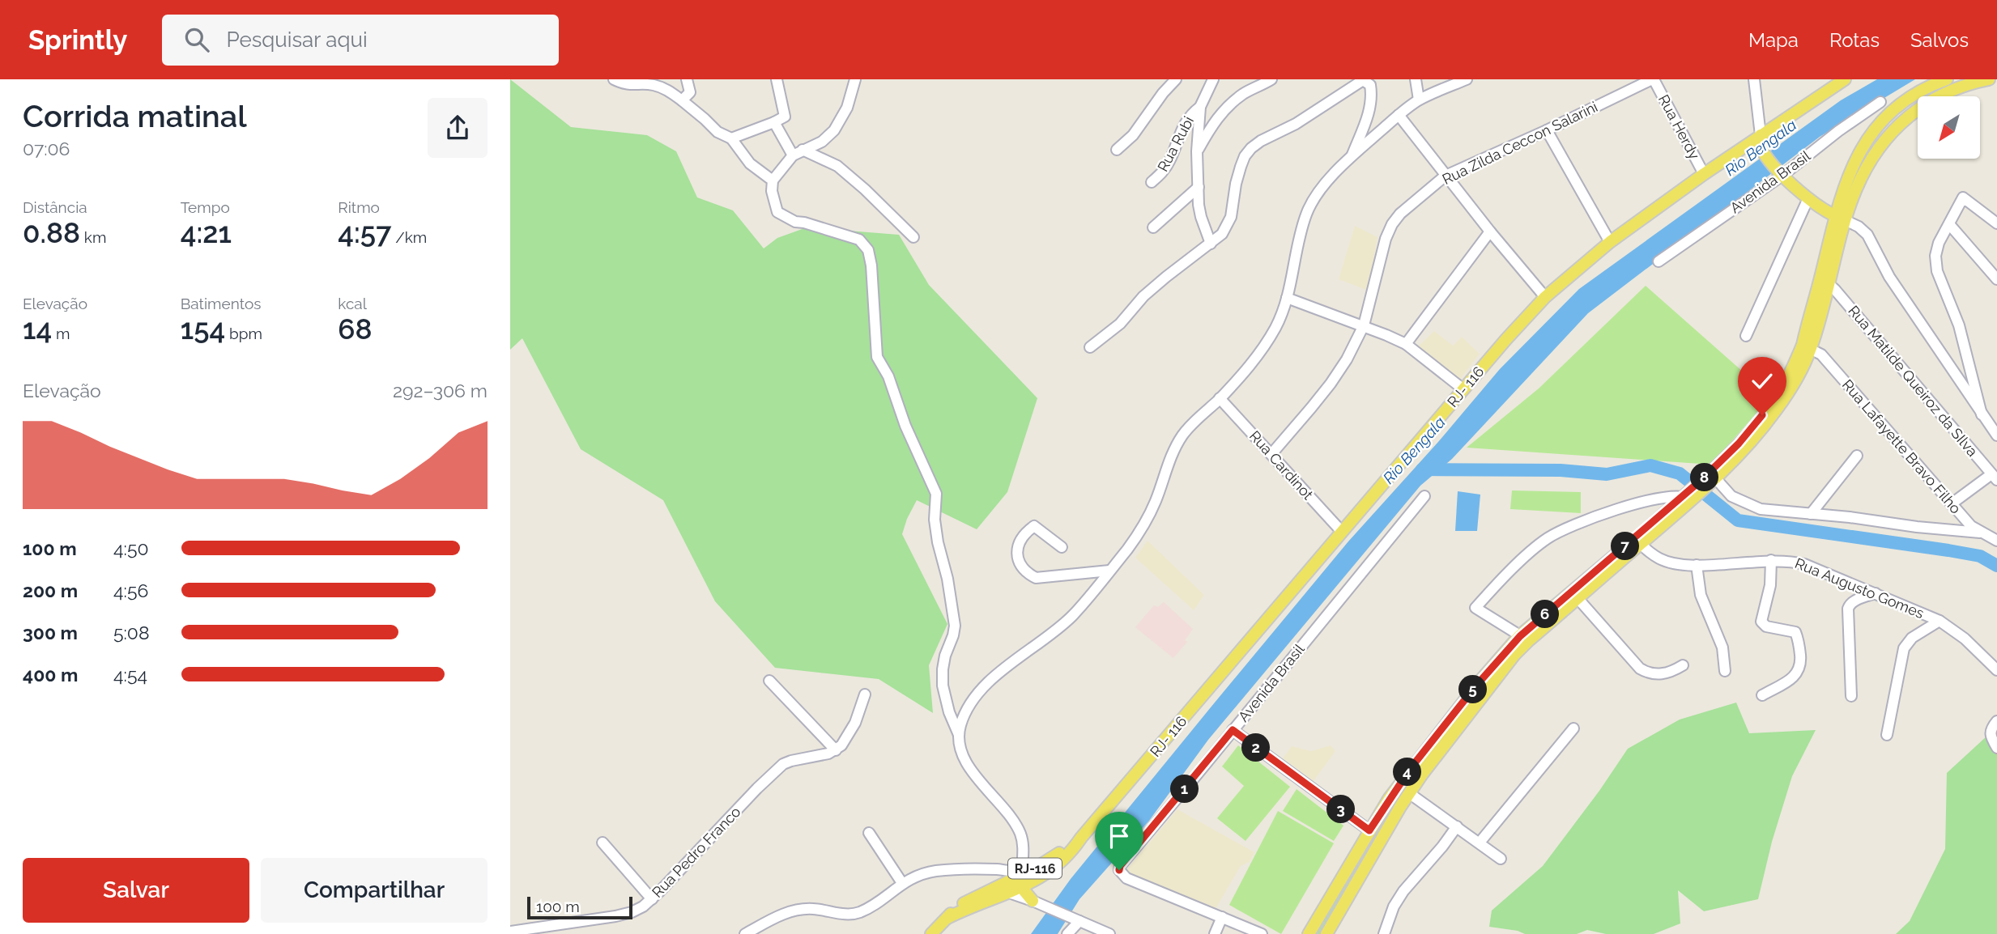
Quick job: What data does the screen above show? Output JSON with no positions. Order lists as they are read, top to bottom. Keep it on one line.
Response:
{"streets":{"main road":["RJ- 116","RJ-116"],"street":["Rua Herdy","Rua Zilda Ceccon Salarini","Rua Rubi","Avenida Brasil","Rua Matilde Queiroz da SIlva","Rua Lafayette Bravo Filho","Rua Cardinot","Rua Augusto Gomes","Rua Pedro Franco"]},"crossings":[["Rua Herdy","Rua Zilda Ceccon Salarini"],["Rua Herdy","RJ- 116"],["Rua Zilda Ceccon Salarini","Rua Cardinot"],["RJ- 116","Rua Cardinot"],["RJ- 116","RJ-116"]],"water":["Rio Bengala"],"scale_bar":"100 m","north":"bottom left","page":{"header":"Sprintly","search":"Pesquisar aqui","nav":["Mapa","Rotas","Salvos"],"heading":["Corrida matinal","07:06"],"stats":[["Distância","0.88 km"],["Tempo","4:21"],["Ritmo","4:57 /km"],["Elevação","14 m"],["Batimentos","154 bpm"],["kcal","68"]],"chart":["Elevação","292–306 m"],"pins":["8","7","6","5","2","4","1","3"],"list":[{"name":"100 m","note":"4:50"},{"name":"200 m","note":"4:56"},{"name":"300 m","note":"5:08"},{"name":"400 m","note":"4:54"}],"buttons":["Salvar","Compartilhar"],"scale":"100 m"}}
